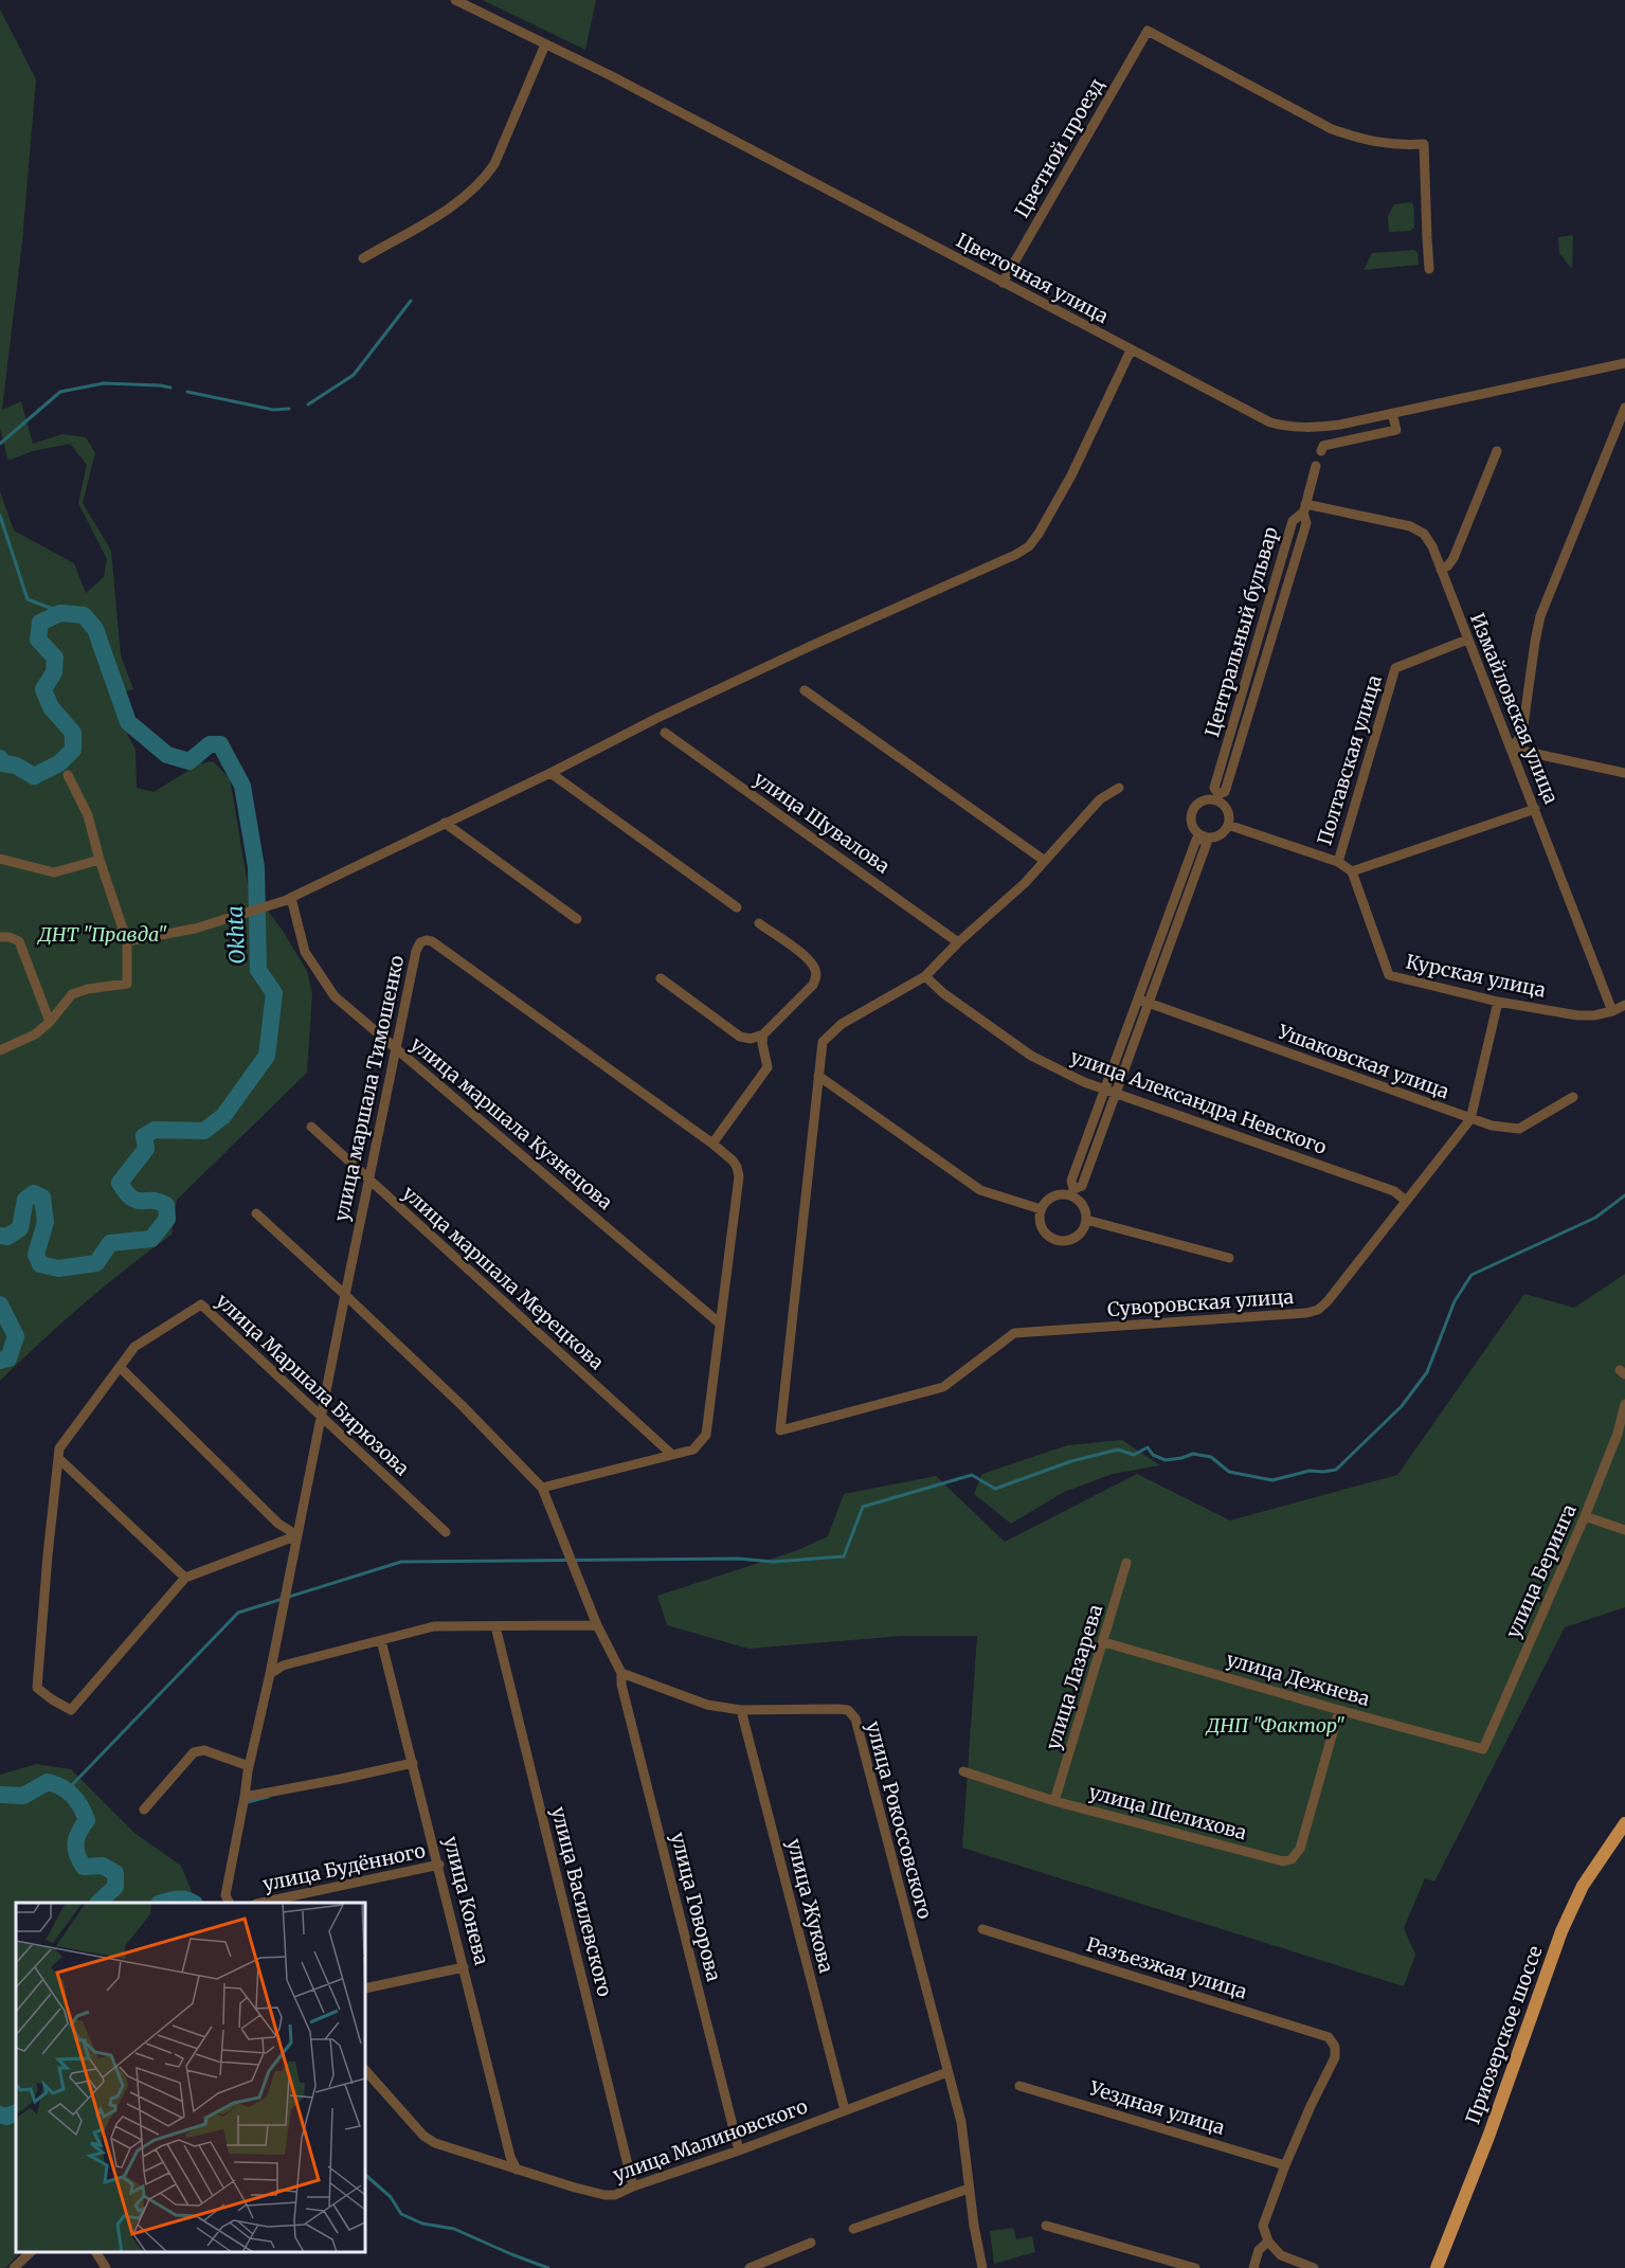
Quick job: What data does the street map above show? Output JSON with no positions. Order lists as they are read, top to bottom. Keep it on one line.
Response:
{"streets":{"main road":["Приозерское шоссе"],"street":["Цветной проезд","Цветочная улица","Центральный бульвар","Измайловская улица","Полтавская улица","улица Шувалова","Курская улица","Ушаковская улица","улица маршала Тимошенко","улица Александра Невского","улица маршала Кузнецова","улица маршала Мерецкова","Суворовская улица","улица Маршала Бирюзова","улица Беринга","улица Лазарева","улица Дежнева","улица Шелихова","улица Рокоссовского","улица Будённого","улица Конева","улица Василевского","улица Жукова","улица Говорова","Разъезжая улица","Уездная улица","улица Малиновского"]},"crossings":[["Цветной проезд","Цветочная улица"],["Центральный бульвар","Измайловская улица"],["Измайловская улица","Полтавская улица"],["Измайловская улица","Курская улица"],["Курская улица","Суворовская улица"],["Ушаковская улица","Суворовская улица"],["улица маршала Тимошенко","улица маршала Кузнецова"],["улица маршала Тимошенко","улица маршала Мерецкова"],["улица маршала Тимошенко","улица Маршала Бирюзова"],["улица Александра Невского","Суворовская улица"],["улица Беринга","улица Дежнева"],["улица Лазарева","улица Дежнева"],["улица Лазарева","улица Шелихова"],["улица Дежнева","улица Шелихова"],["улица Рокоссовского","улица Жукова"],["улица Рокоссовского","улица Говорова"],["улица Рокоссовского","улица Малиновского"],["улица Будённого","улица Конева"],["улица Конева","улица Малиновского"],["улица Василевского","улица Малиновского"],["улица Жукова","улица Малиновского"],["улица Говорова","улица Малиновского"],["Разъезжая улица","Уездная улица"]],"water":["Okhta"],"parks":["ДНТ \"Правда\"","ДНП \"Фактор\""]}
